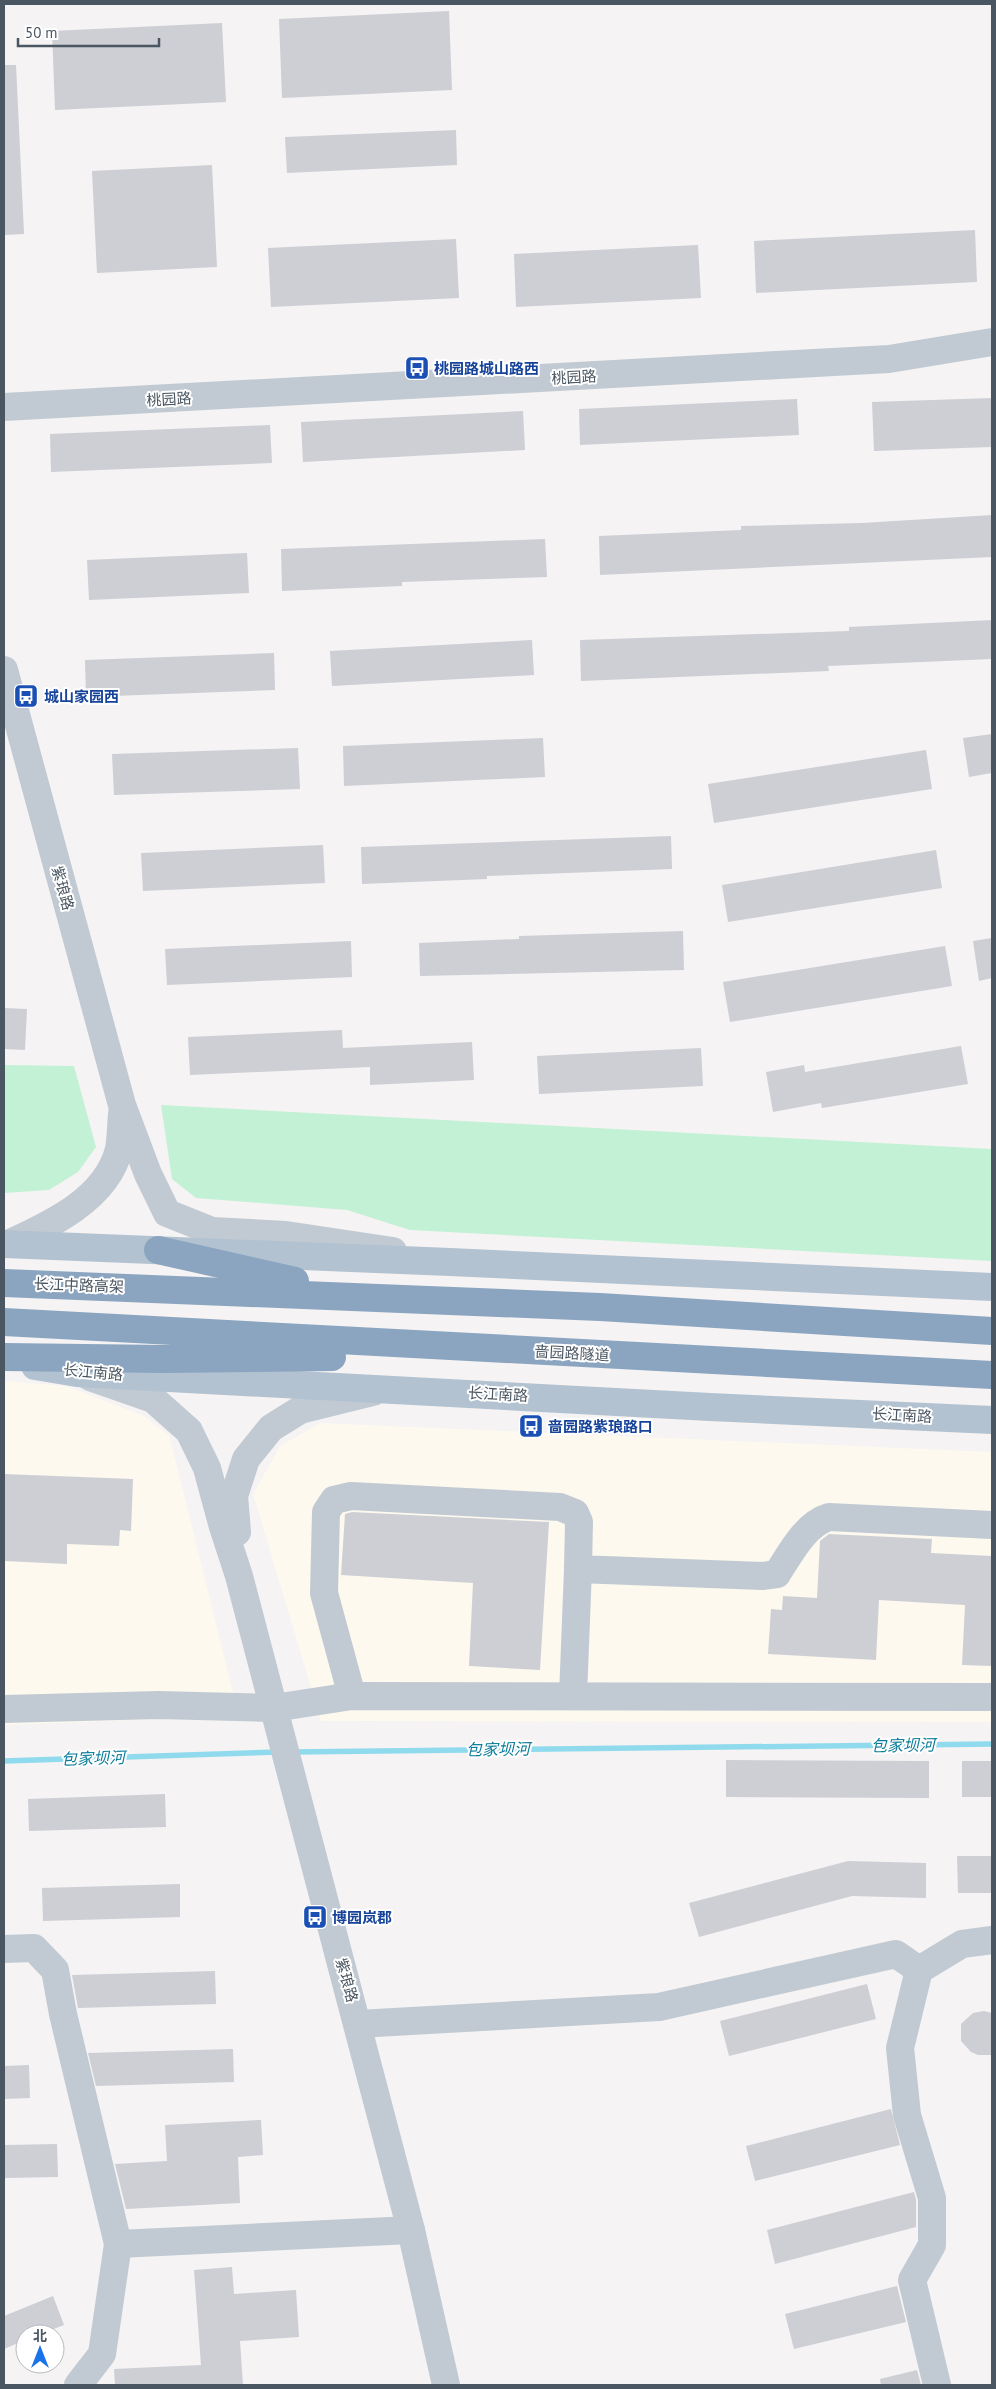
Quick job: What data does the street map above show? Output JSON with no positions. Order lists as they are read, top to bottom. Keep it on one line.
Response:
{"streets":{"highway":["长江中路高架","啬园路隧道"],"main road":["长江南路"],"street":["桃园路","紫琅路"]},"water":["包家坝河"],"places":{"bus stop":["桃园路城山路西","城山家园西","啬园路紫琅路口","博园岚郡"]},"scale_bar":"50 m","north":"top"}
